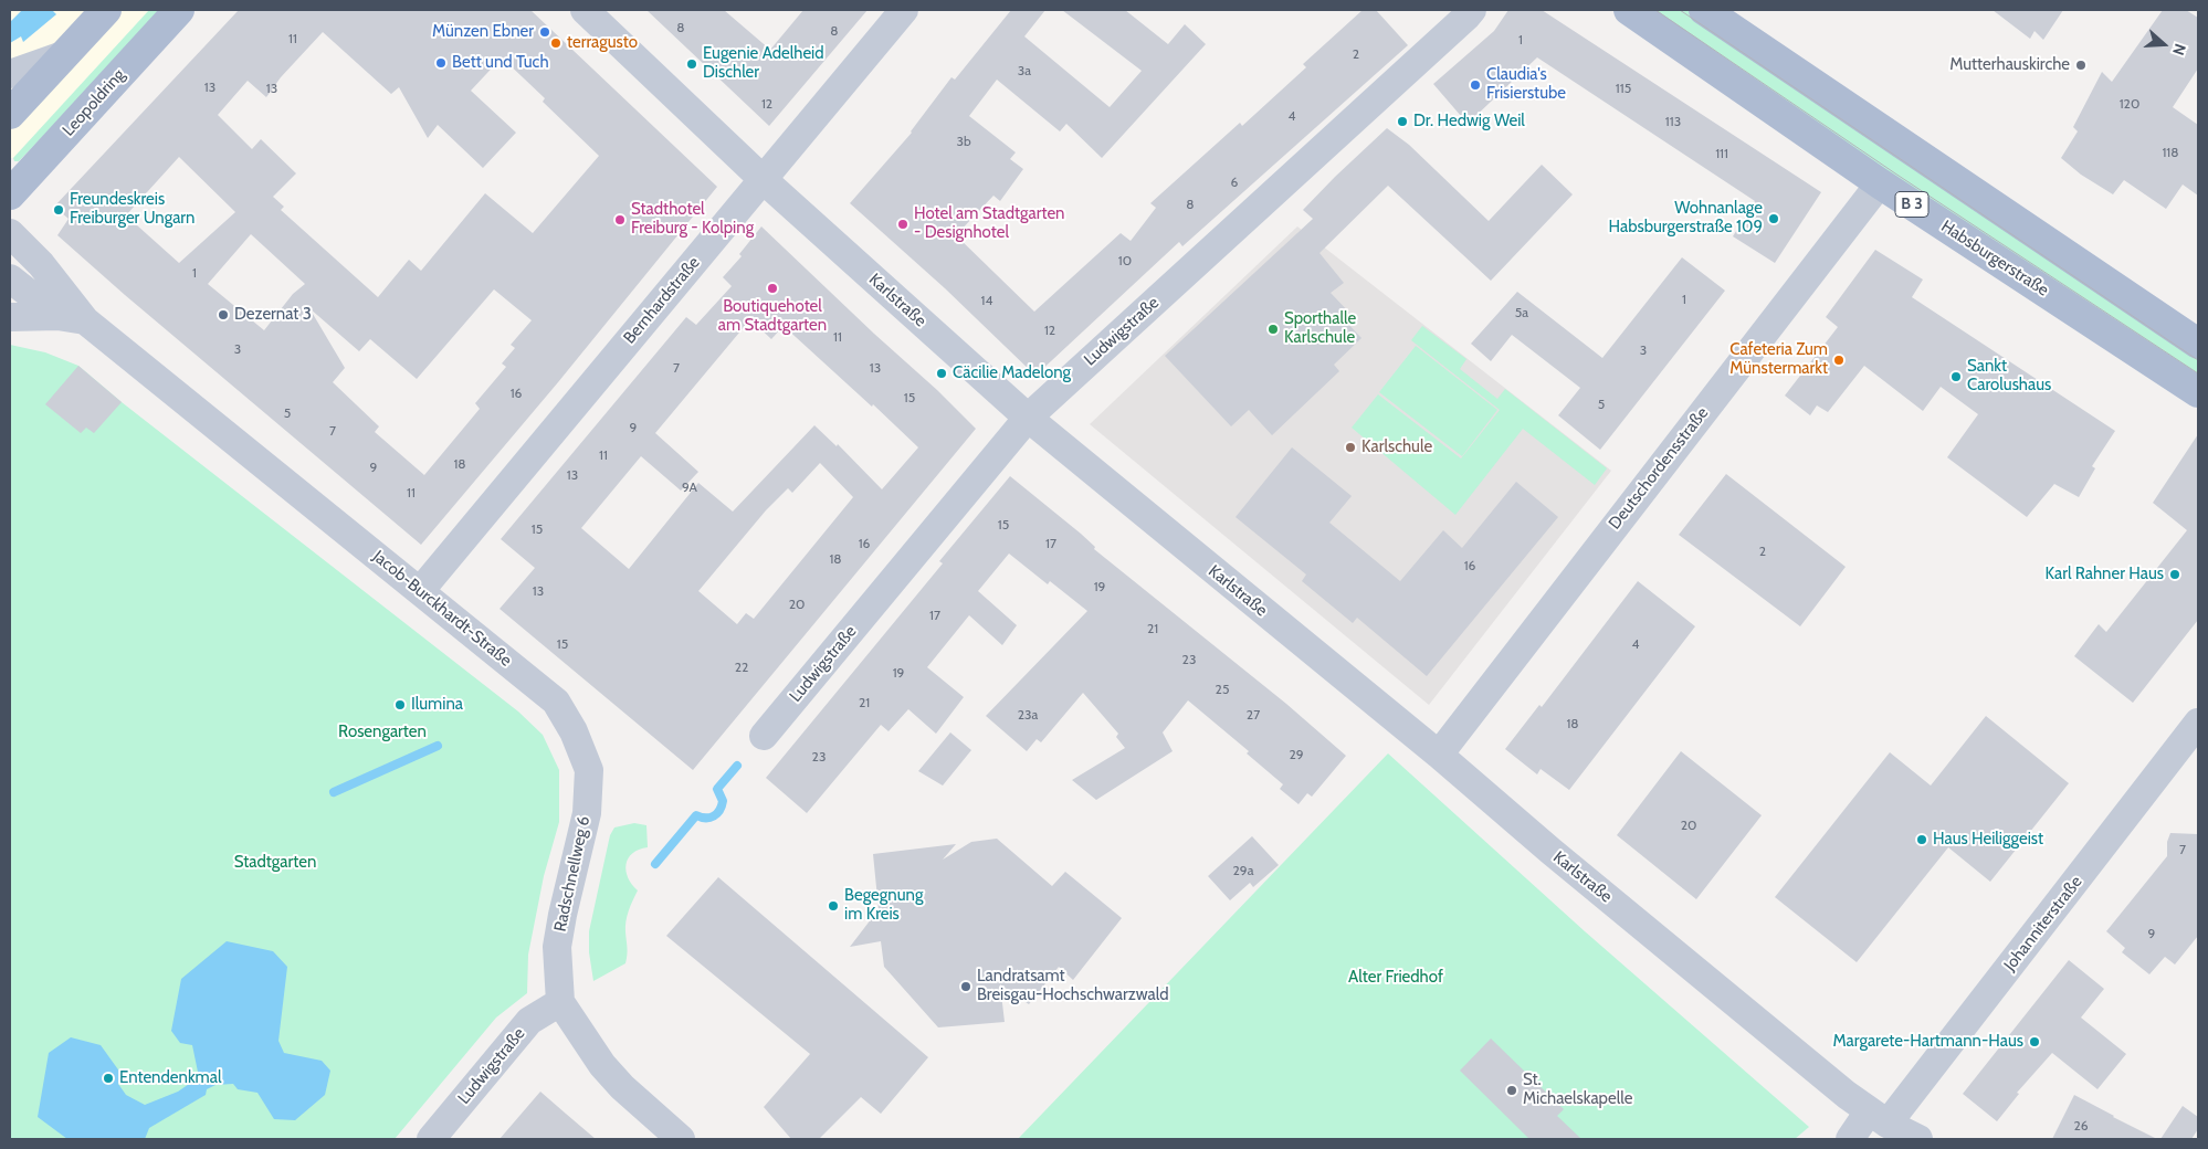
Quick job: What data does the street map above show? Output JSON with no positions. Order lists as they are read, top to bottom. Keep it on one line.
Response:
{"streets":{"main road":["Leopoldring","B 3","Habsburgerstraße"],"street":["Bernhardstraße","Karlstraße","Ludwigstraße","Deutschordensstraße","Jacob-Burckhardt-Straße","Radschnellweg 6","Johanniterstraße"]},"crossings":[["Habsburgerstraße","Deutschordensstraße"],["Bernhardstraße","Karlstraße"],["Bernhardstraße","Jacob-Burckhardt-Straße"],["Karlstraße","Ludwigstraße"],["Karlstraße","Deutschordensstraße"],["Karlstraße","Johanniterstraße"],["Ludwigstraße","Radschnellweg 6"],["Jacob-Burckhardt-Straße","Radschnellweg 6"]],"parks":["Rosengarten","Stadtgarten","Alter Friedhof"],"places":["Münzen Ebner","terragusto","Bett und Tuch","Eugenie Adelheid Dischler","Mutterhauskirche","Claudia's Frisierstube","Dr. Hedwig Weil","Freundeskreis Freiburger Ungarn","Wohnanlage Habsburgerstraße 109","Stadthotel Freiburg - Kolping","Hotel am Stadtgarten - Designhotel","Boutiquehotel am Stadtgarten","Dezernat 3","Sporthalle Karlschule","Cafeteria Zum Münstermarkt","Cäcilie Madelong","Sankt Carolushaus","Karlschule","Karl Rahner Haus","Ilumina","Haus Heiliggeist","Begegnung im Kreis","Landratsamt Breisgau-Hochschwarzwald","Margarete-Hartmann-Haus","Entendenkmal","St. Michaelskapelle"],"house_numbers":["8","8","11","1","2","3a","13","13","115","12","120","4","113","3b","118","111","6","8","10","1","1","14","5a","12","11","3","3","7","13","16","15","5","5","9","7","11","18","9","13","9A","11","15","15","16","17","2","18","16","19","13","20","17","21","15","4","23","22","19","25","21","23a","27","18","29","23","20","7","29a","9","26"],"north":"right"}
